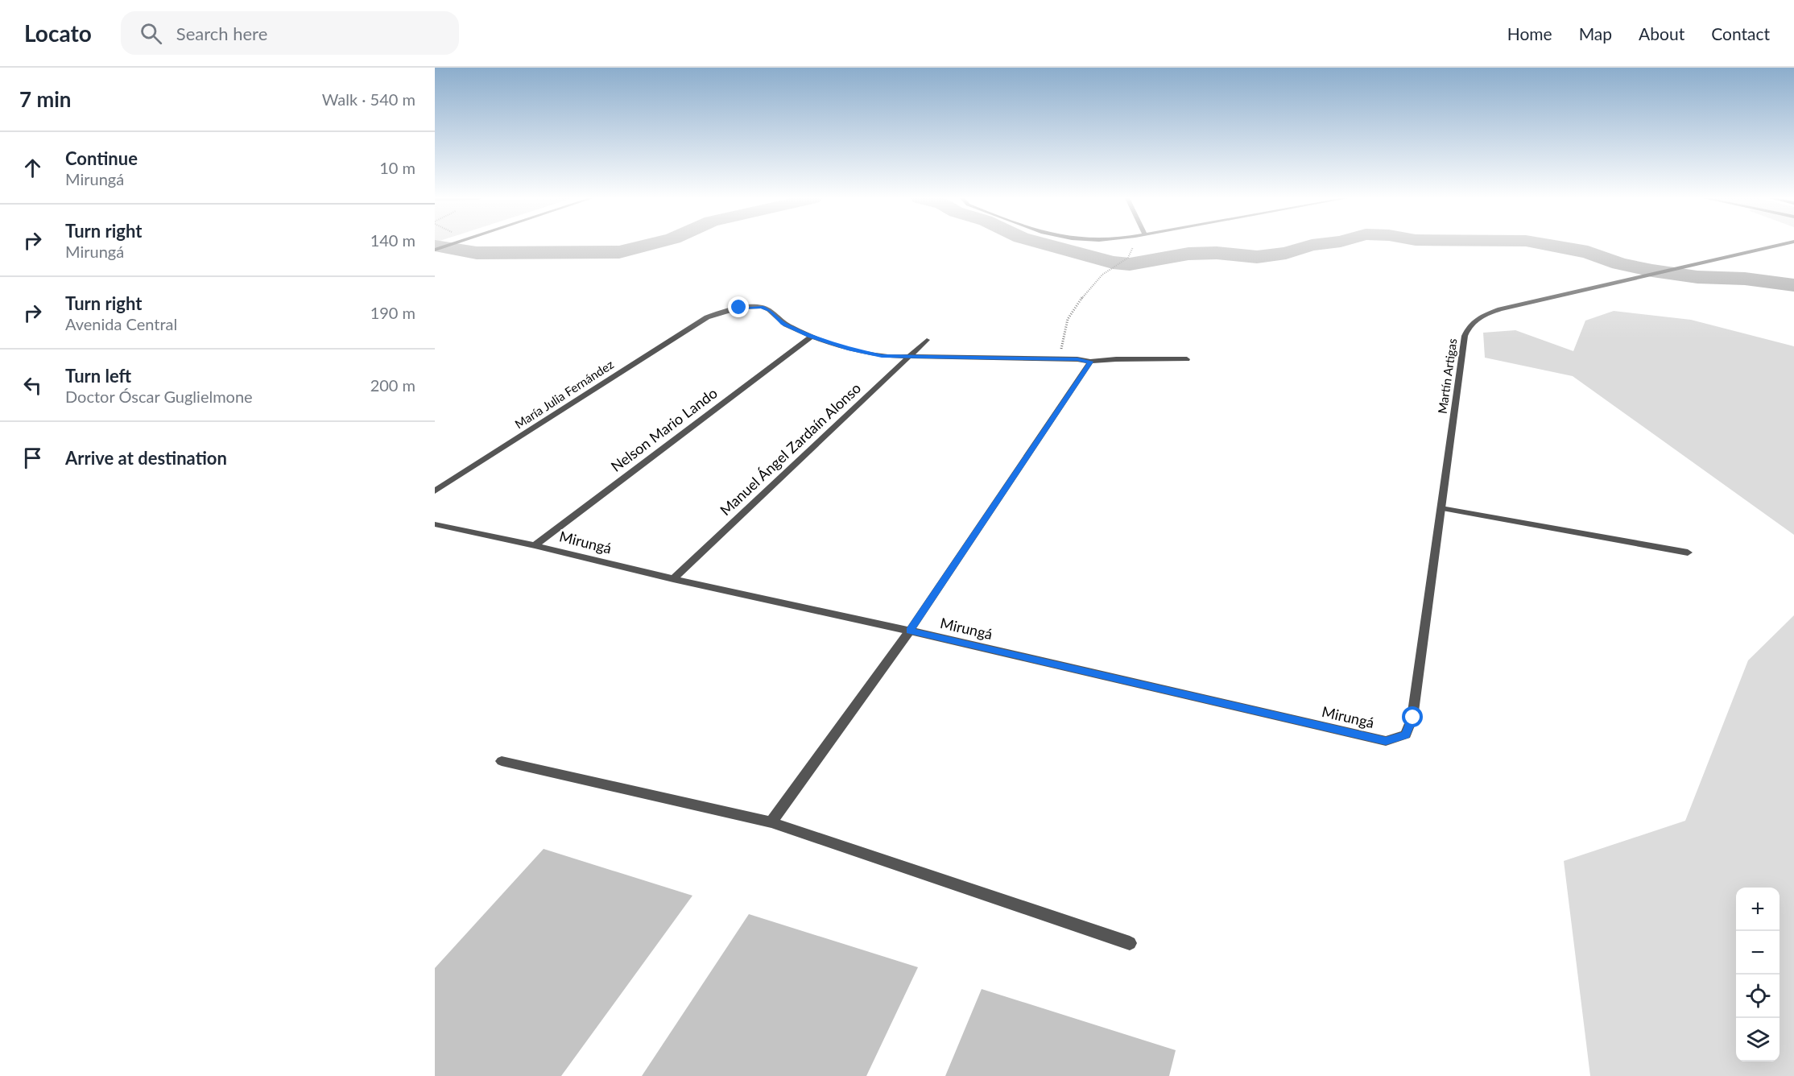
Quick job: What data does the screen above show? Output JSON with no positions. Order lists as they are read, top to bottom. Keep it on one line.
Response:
{"streets":{"street":["Martín Artigas","María Julia Fernández","Nelson Mario Lando","Manuel Ángel Zardaín Alonso","Mirungá"]},"crossings":[["Martín Artigas","Mirungá"],["María Julia Fernández","Nelson Mario Lando"],["María Julia Fernández","Manuel Ángel Zardaín Alonso"],["Nelson Mario Lando","Mirungá"],["Manuel Ángel Zardaín Alonso","Mirungá"]],"page":{"header":"Locato","search":"Search here","nav":["Home","Map","About","Contact"],"heading":["7 min","Walk · 540 m"],"list":[["Continue","Mirungá","10 m"],["Turn right","Mirungá","140 m"],["Turn right","Avenida Central","190 m"],["Turn left","Doctor Óscar Guglielmone","200 m"],"Arrive at destination"],"map_buttons":["+","−"]}}
